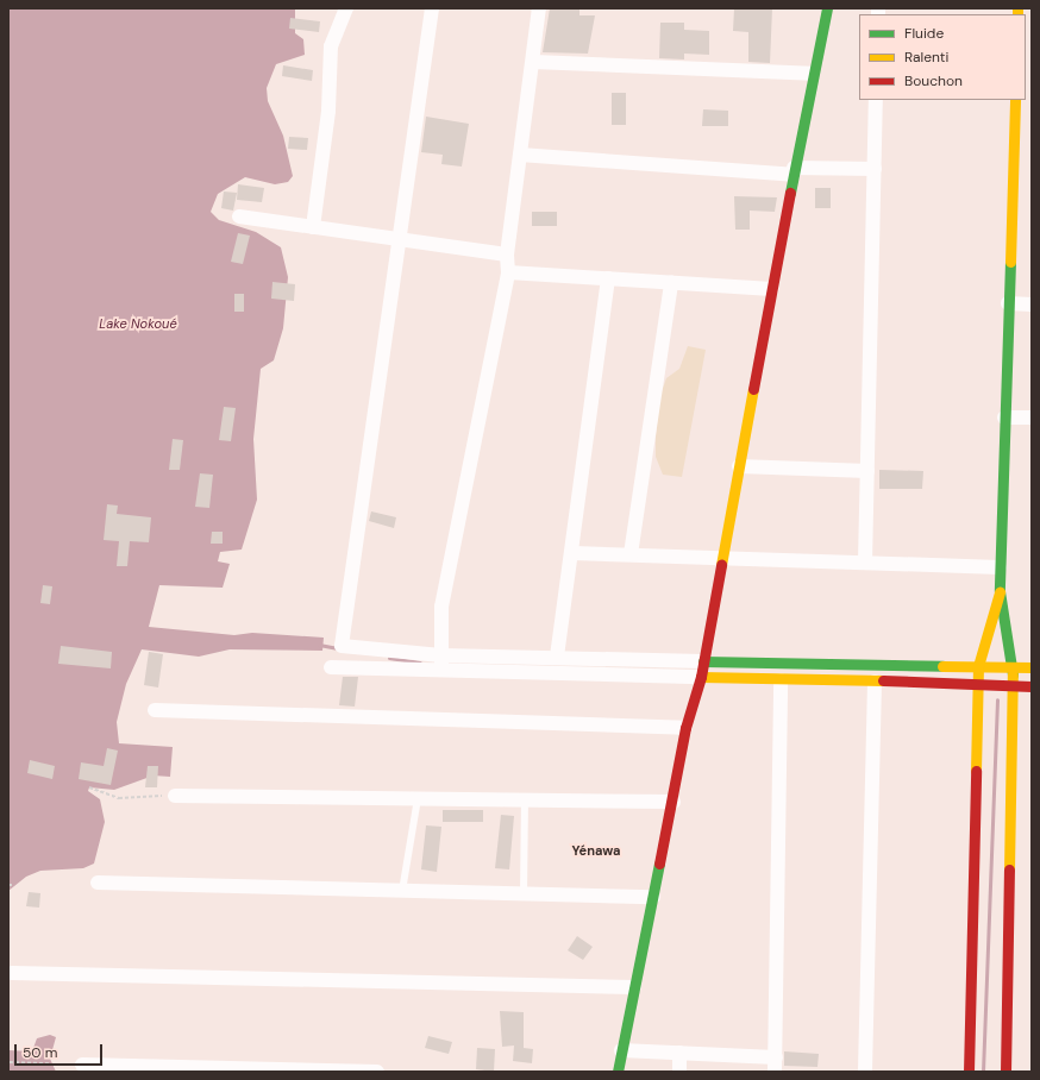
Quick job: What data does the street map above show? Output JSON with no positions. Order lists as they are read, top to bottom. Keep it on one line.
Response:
{"districts":["Yénawa"],"water":["Lake Nokoué"],"legend":["Fluide","Ralenti","Bouchon"],"scale_bar":"50 m"}
